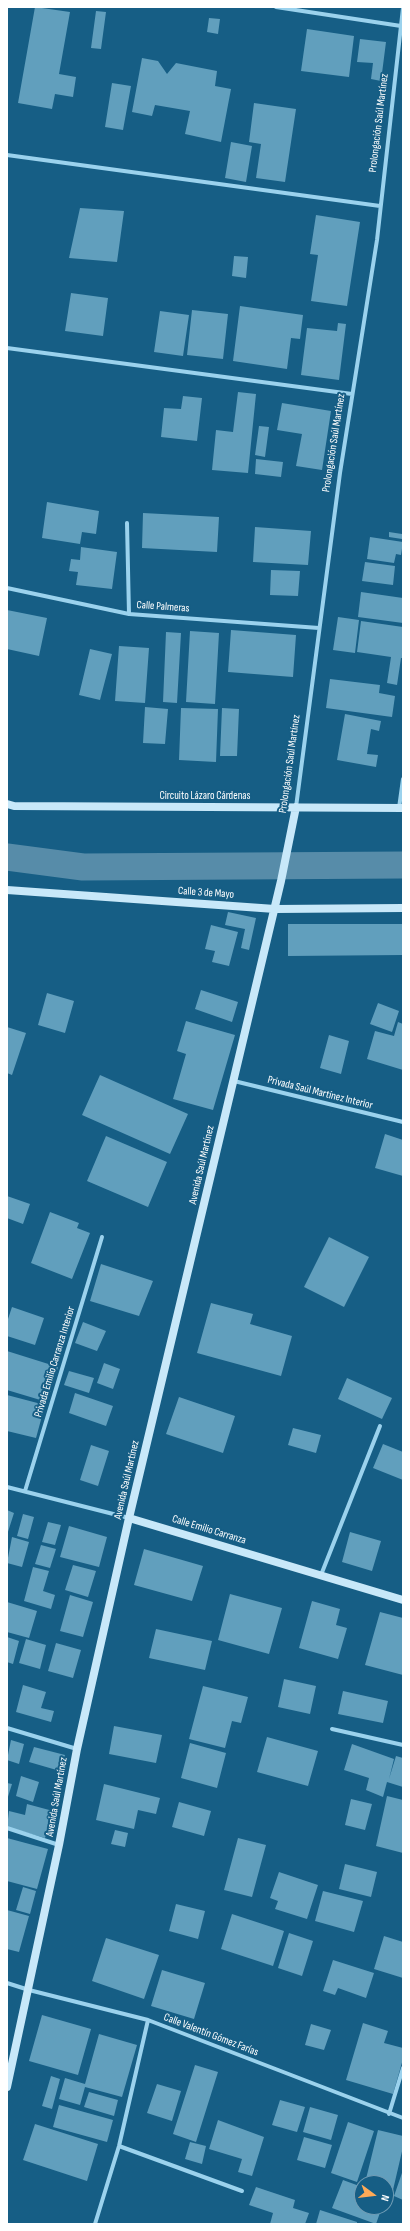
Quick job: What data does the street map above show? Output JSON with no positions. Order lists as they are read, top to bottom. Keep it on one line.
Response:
{"streets":{"street":["Prolongación Saúl Martínez","Calle Palmeras","Circuito Lázaro Cárdenas","Calle 3 de Mayo","Privada Saúl Martínez Interior","Avenida Saúl Martínez","Privada Emilio Carranza Interior","Calle Emilio Carranza","Calle Valentín Gómez Farías"]},"crossings":[["Prolongación Saúl Martínez","Calle Palmeras"],["Prolongación Saúl Martínez","Circuito Lázaro Cárdenas"],["Prolongación Saúl Martínez","Avenida Saúl Martínez"],["Calle 3 de Mayo","Avenida Saúl Martínez"],["Privada Saúl Martínez Interior","Avenida Saúl Martínez"],["Avenida Saúl Martínez","Calle Emilio Carranza"],["Avenida Saúl Martínez","Calle Valentín Gómez Farías"],["Privada Emilio Carranza Interior","Calle Emilio Carranza"]],"north":"right"}
